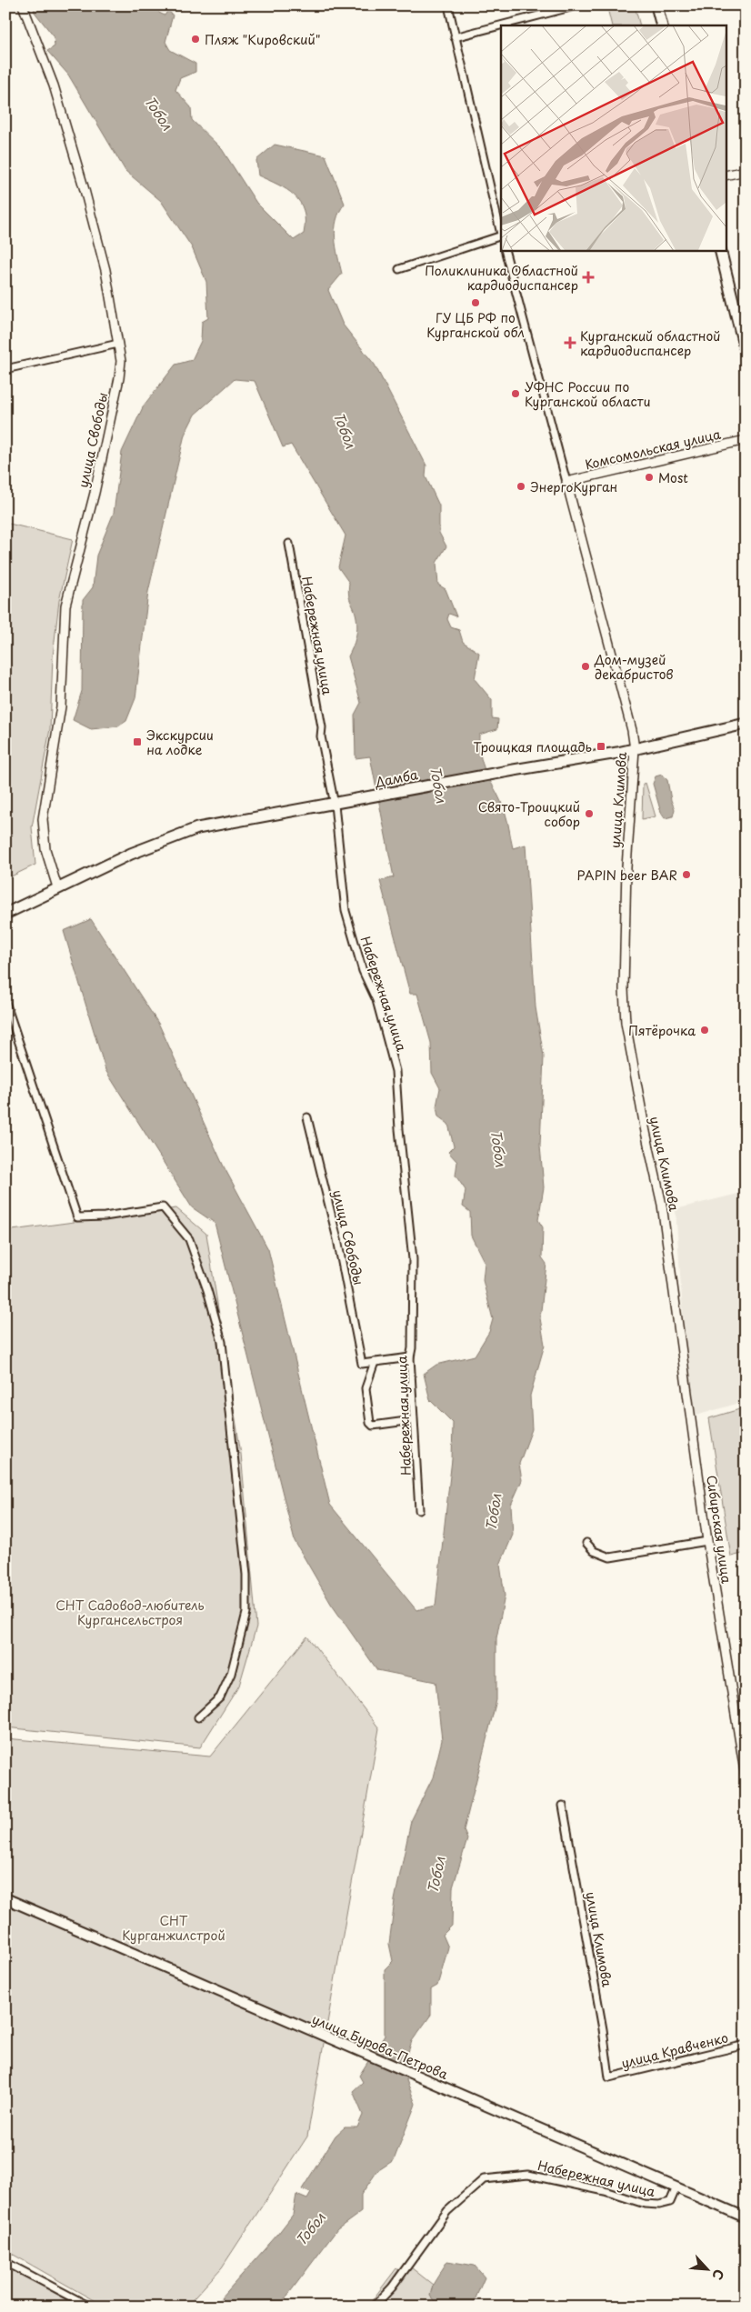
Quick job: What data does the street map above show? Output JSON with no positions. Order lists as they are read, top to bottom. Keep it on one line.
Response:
{"streets":{"main road":["Дамба","улица Бурова-Петрова"],"street":["улица Свободы","Комсомольская улица","Набережная улица","улица Климова","Сибирская улица","улица Кравченко"]},"crossings":[["улица Свободы","Дамба"],["Комсомольская улица","улица Климова"],["Набережная улица","Дамба"],["Набережная улица","улица Бурова-Петрова"],["Дамба","улица Климова"],["улица Климова","Сибирская улица"],["улица Климова","улица Кравченко"]],"water":["Тобол"],"parks":["СНТ Садовод-любитель Кургансельстроя","СНТ Курганжилстрой"],"places":{"other":["Пляж \"Кировский\"","ГУ ЦБ РФ по Курганской обл","УФНС России по Курганской области","Most","ЭнергоКурган","Дом-музей декабристов","Свято-Троицкий собор","PAPIN beer BAR","Пятёрочка"],"health":["Поликлиника Областной кардиодиспансер","Курганский областной кардиодиспансер"],"transit":["Экскурсии на лодке","Троицкая площадь"]},"north":"bottom right"}
